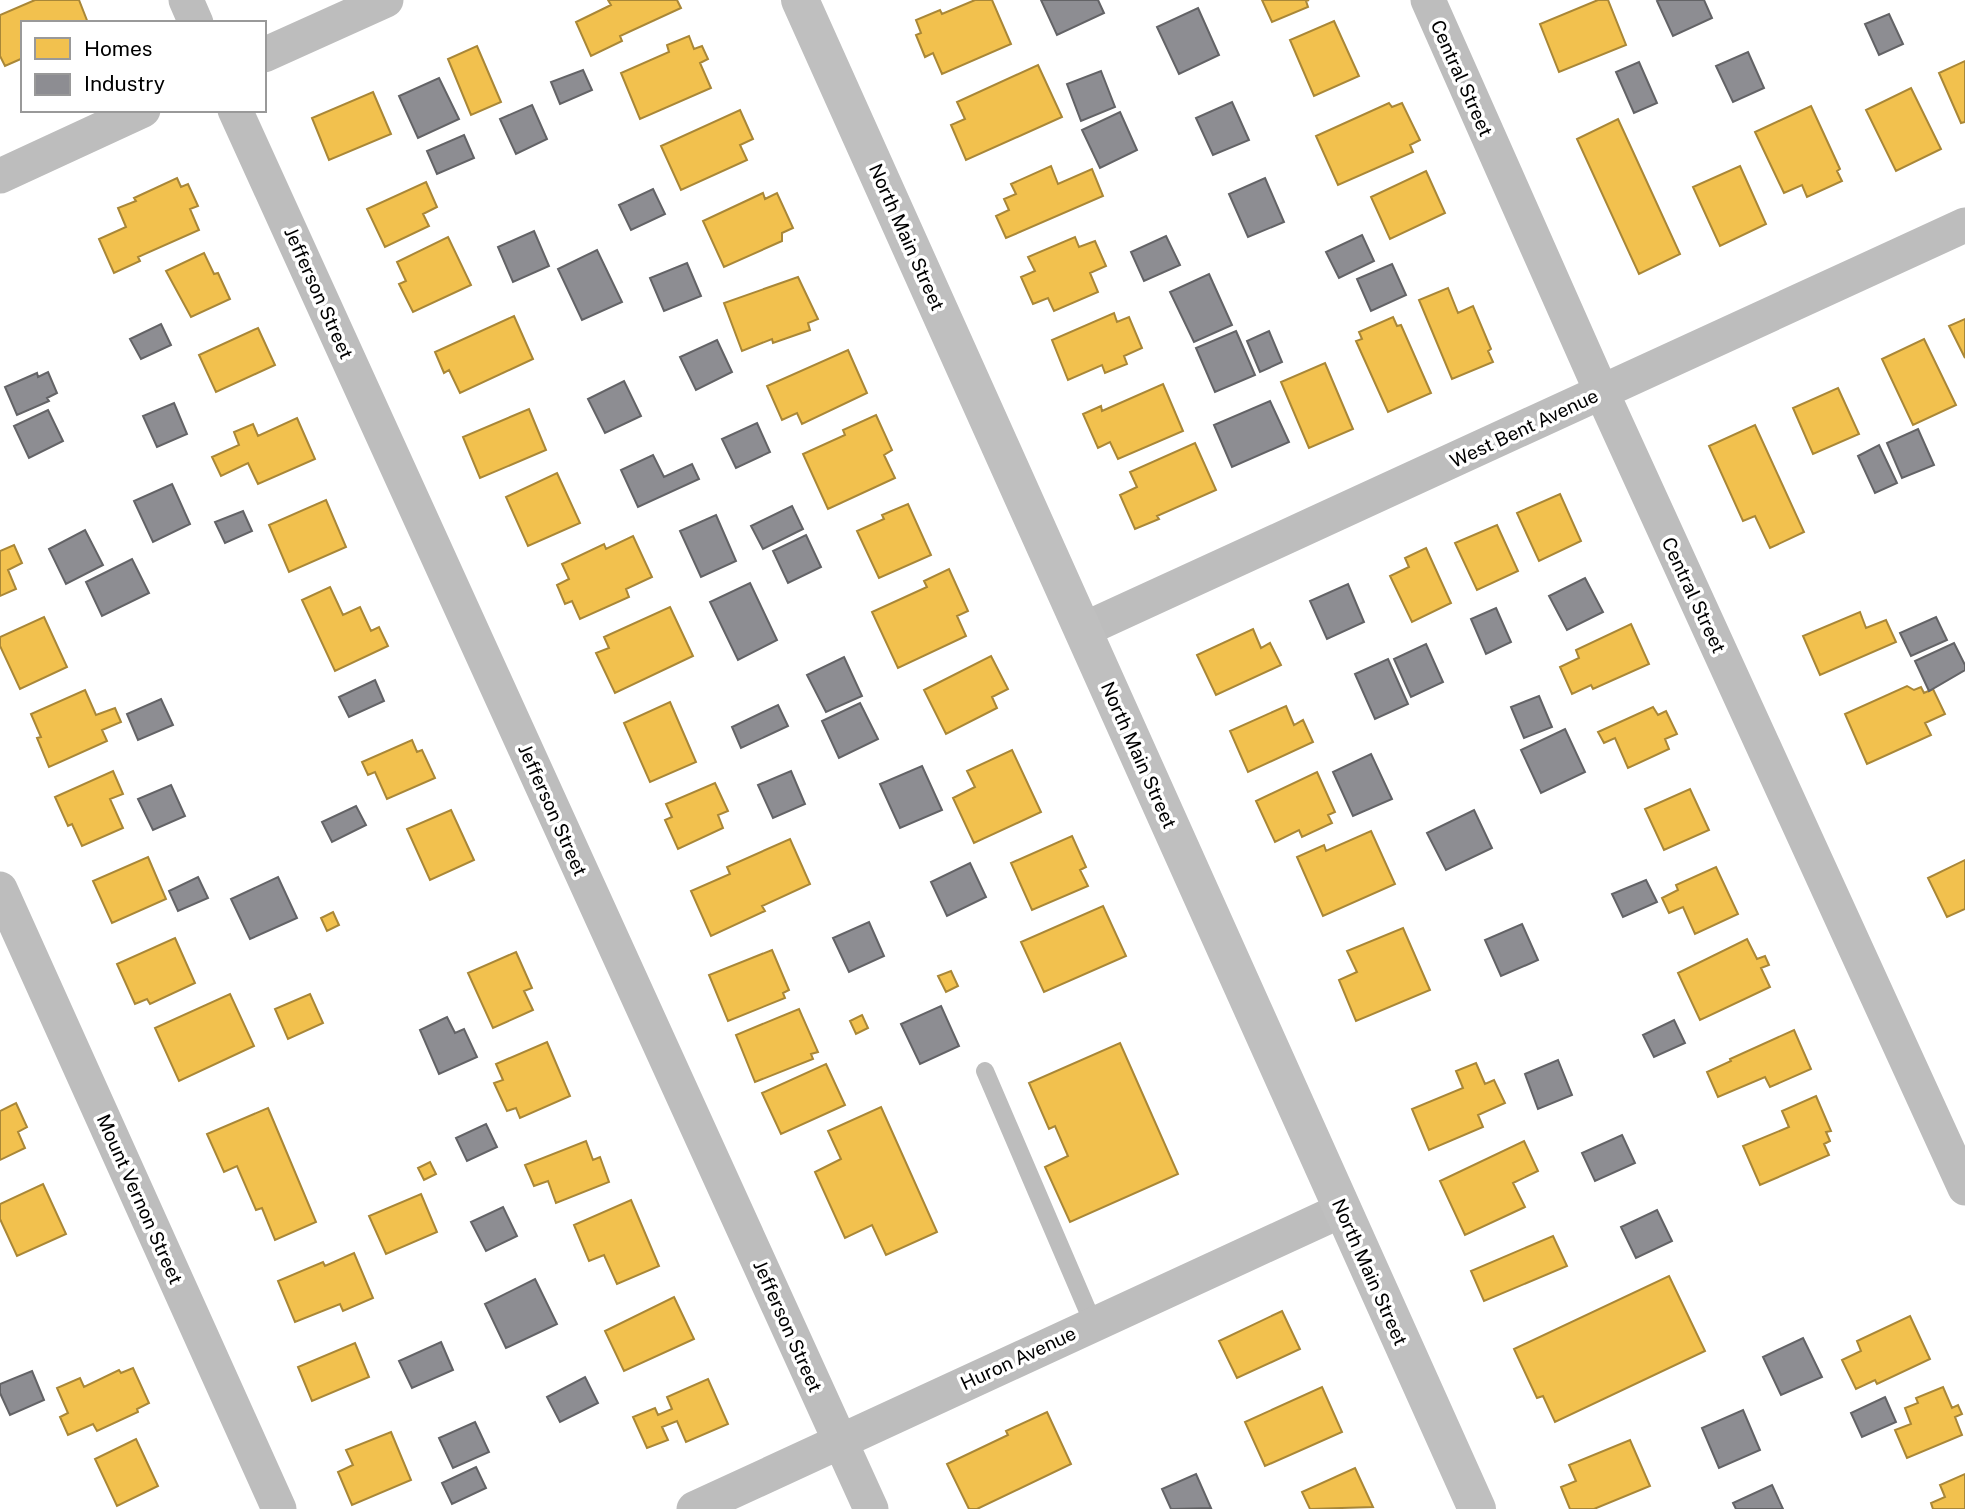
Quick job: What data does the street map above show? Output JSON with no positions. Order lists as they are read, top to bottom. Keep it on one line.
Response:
{"streets":{"main road":["North Main Street"],"street":["Central Street","Jefferson Street","West Bent Avenue","Mount Vernon Street","Huron Avenue"]},"crossings":[["Central Street","West Bent Avenue"],["North Main Street","West Bent Avenue"],["North Main Street","Huron Avenue"],["Jefferson Street","Huron Avenue"]],"legend":["Homes","Industry"]}
